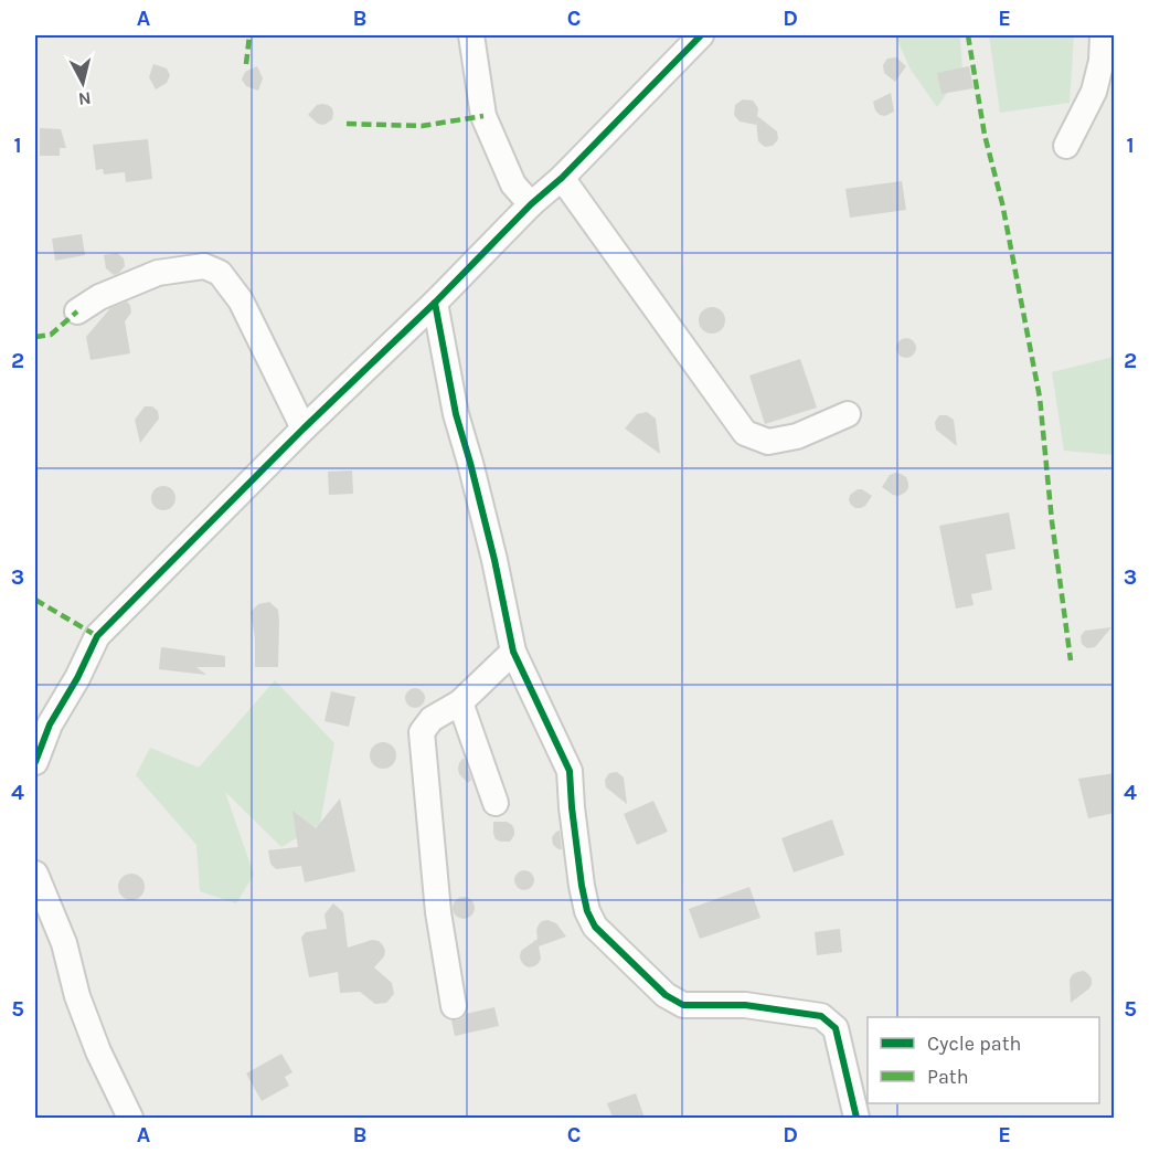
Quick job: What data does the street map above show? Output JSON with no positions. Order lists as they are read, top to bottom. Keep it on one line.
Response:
{"legend":["Cycle path","Path"],"north":"bottom","grid":{"columns":["A","B","C","D","E"],"rows":["1","2","3","4","5"]}}
